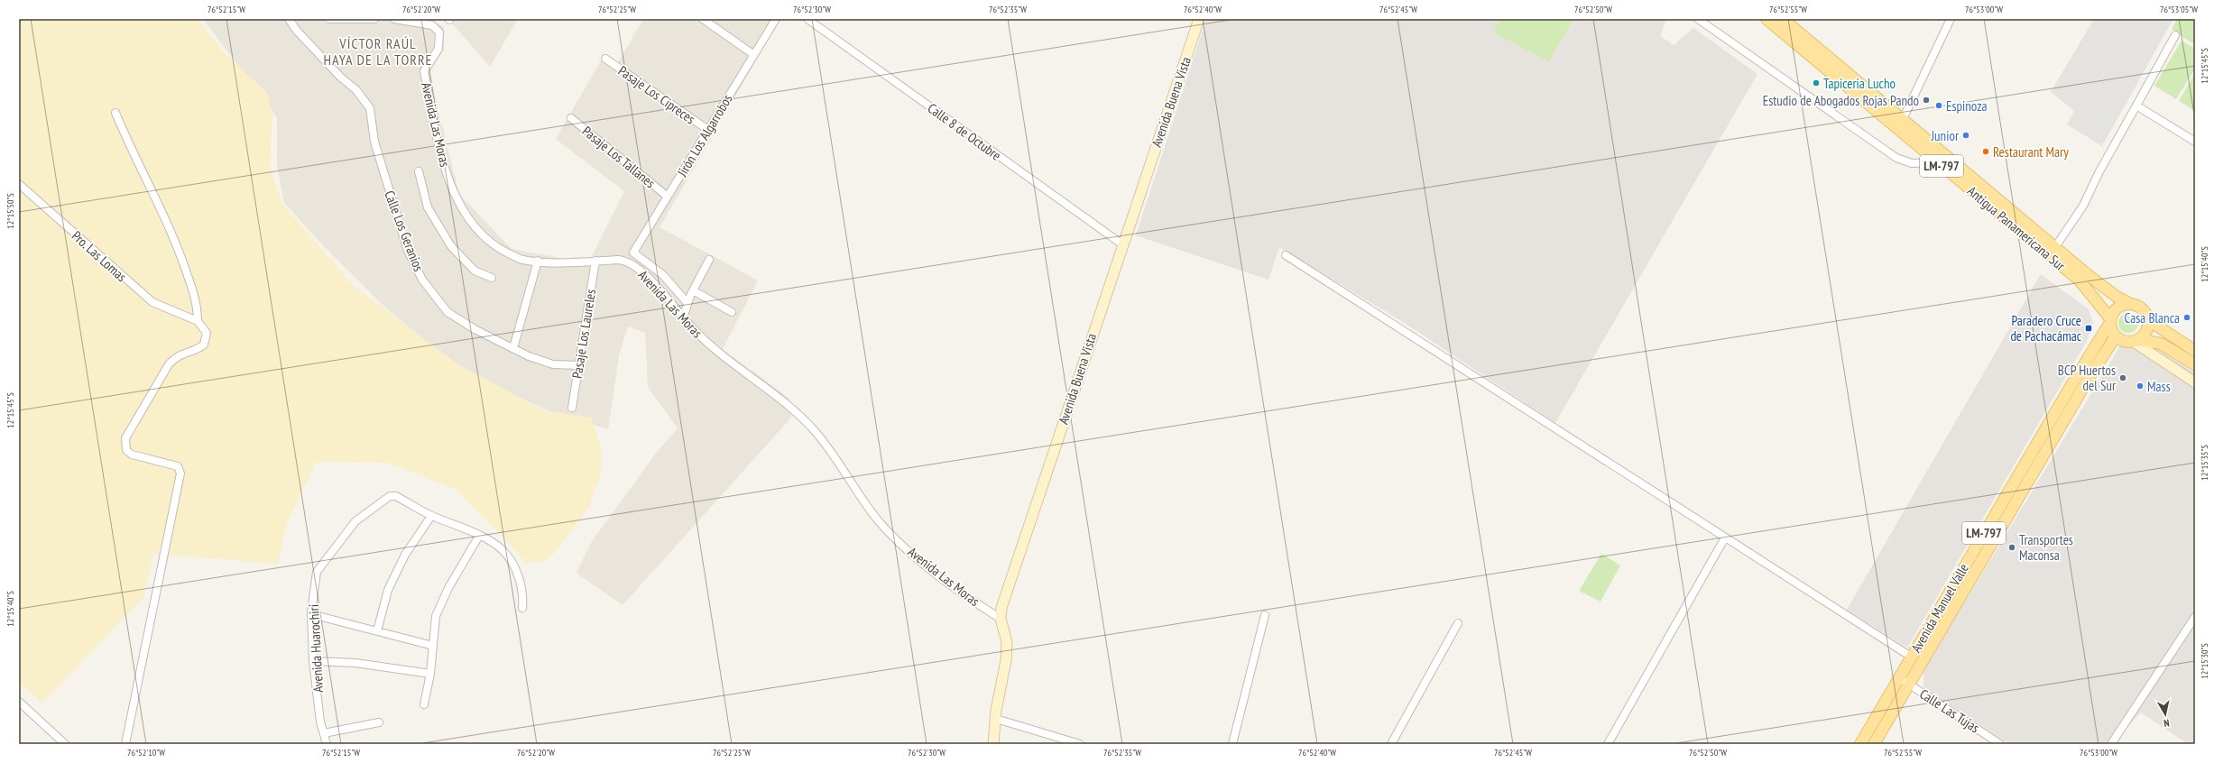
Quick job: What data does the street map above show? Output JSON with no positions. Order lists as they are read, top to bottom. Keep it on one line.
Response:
{"streets":{"main road":["LM-797","Antigua Panamericana Sur","Avenida Manuel Valle"],"street":["Pasaje Los Cipreces","Avenida Buena Vista","Avenida Las Moras","Calle 8 de Octubre","Jirón Los Algarrobos","Pasaje Los Tallanes","Calle Los Geranios","Pro. Las Lomas","Pasaje Los Laureles","Avenida Huarochirí","Calle Las Tujas"]},"crossings":[["Pasaje Los Cipreces","Jirón Los Algarrobos"],["Avenida Buena Vista","Avenida Las Moras"],["Avenida Buena Vista","Calle 8 de Octubre"],["Avenida Las Moras","Pasaje Los Laureles"],["Jirón Los Algarrobos","Pasaje Los Tallanes"],["LM-797","Antigua Panamericana Sur"],["LM-797","Avenida Manuel Valle"],["Antigua Panamericana Sur","Avenida Manuel Valle"],["Calle Los Geranios","Pasaje Los Laureles"],["Avenida Manuel Valle","Calle Las Tujas"]],"districts":["VÍCTOR RAÚL HAYA DE LA TORRE"],"places":{"other":["Tapiceria Lucho","Estudio de Abogados Rojas Pando","Espinoza","Junior","Restaurant Mary","Casa Blanca","BCP Huertos del Sur","Mass","Transportes Maconsa"],"transit":["Paradero Cruce de Pachacámac"]},"north":"bottom","coordinates":["76°52'15\"W","76°52'20\"W","76°52'25\"W","76°52'30\"W","76°52'35\"W","76°52'40\"W","76°52'45\"W","76°52'50\"W","76°52'55\"W","76°53'00\"W","76°53'05\"W","12°15'45\"S","12°15'50\"S","12°15'40\"S","12°15'35\"S","12°15'30\"S","76°52'10\"W"]}
